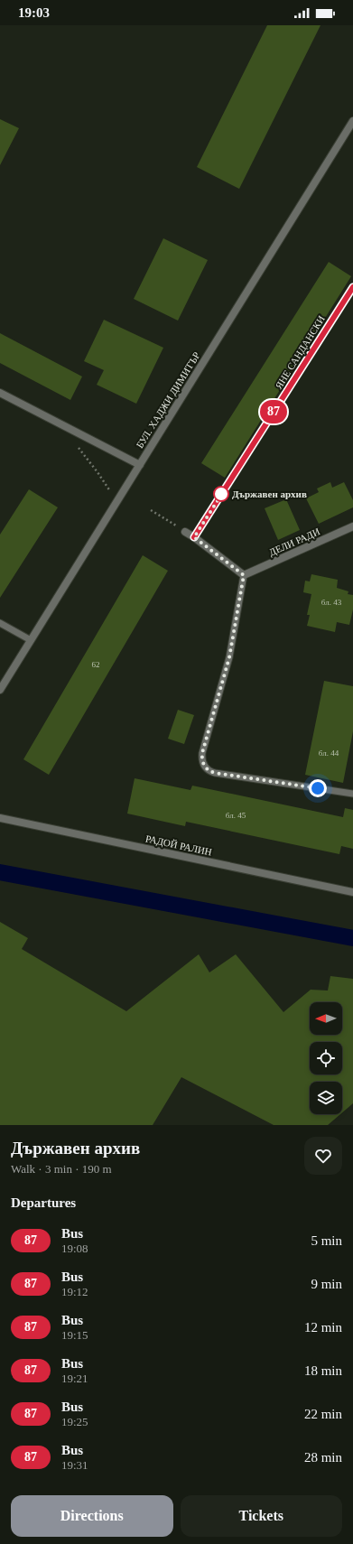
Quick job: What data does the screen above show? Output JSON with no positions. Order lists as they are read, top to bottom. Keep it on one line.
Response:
{"streets":{"street":["ЯНЕ САНДАНСКИ","БУЛ. ХАДЖИ ДИМИТЪР","ДЕЛИ РАДИ","РАДОЙ РАЛИН"]},"places":["Държавен архив"],"lines":["bus line 87"],"house_numbers":["бл. 43","62","бл. 44","бл. 45"],"north":"left","page":{"status":"19:03","on_map":"87","heading":[["Държавен архив","Walk · 3 min · 190 m"],"Departures"],"list":[{"mark":"87","name":"Bus","note":"19:08","value":"5 min"},{"mark":"87","name":"Bus","note":"19:12","value":"9 min"},{"mark":"87","name":"Bus","note":"19:15","value":"12 min"},{"mark":"87","name":"Bus","note":"19:21","value":"18 min"},{"mark":"87","name":"Bus","note":"19:25","value":"22 min"},{"mark":"87","name":"Bus","note":"19:31","value":"28 min"}],"buttons":["Directions","Tickets"]}}
